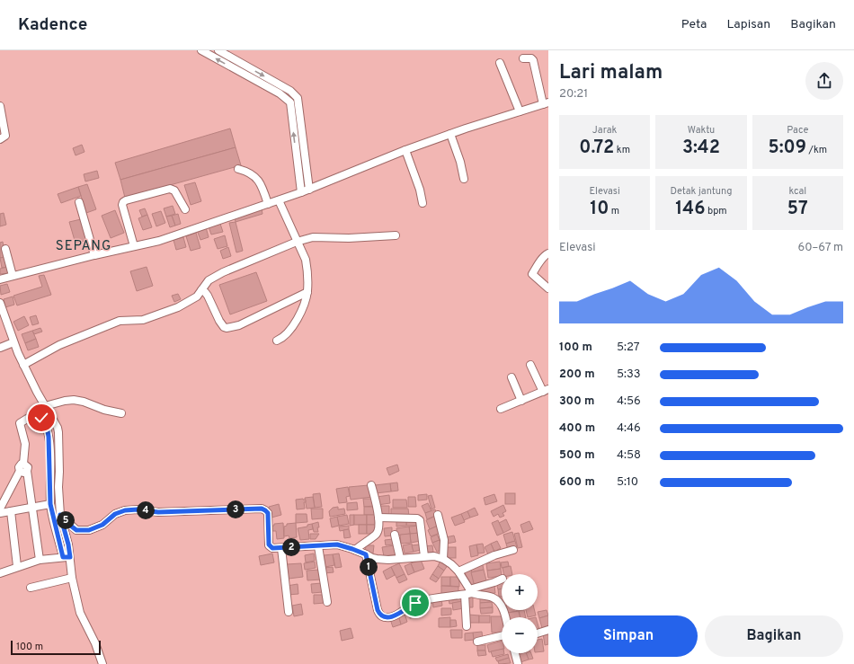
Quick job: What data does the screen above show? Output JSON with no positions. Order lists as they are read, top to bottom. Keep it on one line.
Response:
{"districts":["SEPANG"],"scale_bar":"100 m","page":{"header":"Kadence","nav":["Peta","Lapisan","Bagikan"],"heading":["Lari malam","20:21"],"stats":[["Jarak","0.72 km"],["Waktu","3:42"],["Pace","5:09 /km"],["Elevasi","10 m"],["Detak jantung","146 bpm"],["kcal","57"]],"chart":["Elevasi","60–67 m"],"list":[{"name":"100 m","note":"5:27"},{"name":"200 m","note":"5:33"},{"name":"300 m","note":"4:56"},{"name":"400 m","note":"4:46"},{"name":"500 m","note":"4:58"},{"name":"600 m","note":"5:10"}],"pins":["3","4","5","2","1"],"map_buttons":["+","−"],"buttons":["Simpan","Bagikan"],"scale":"100 m"}}
